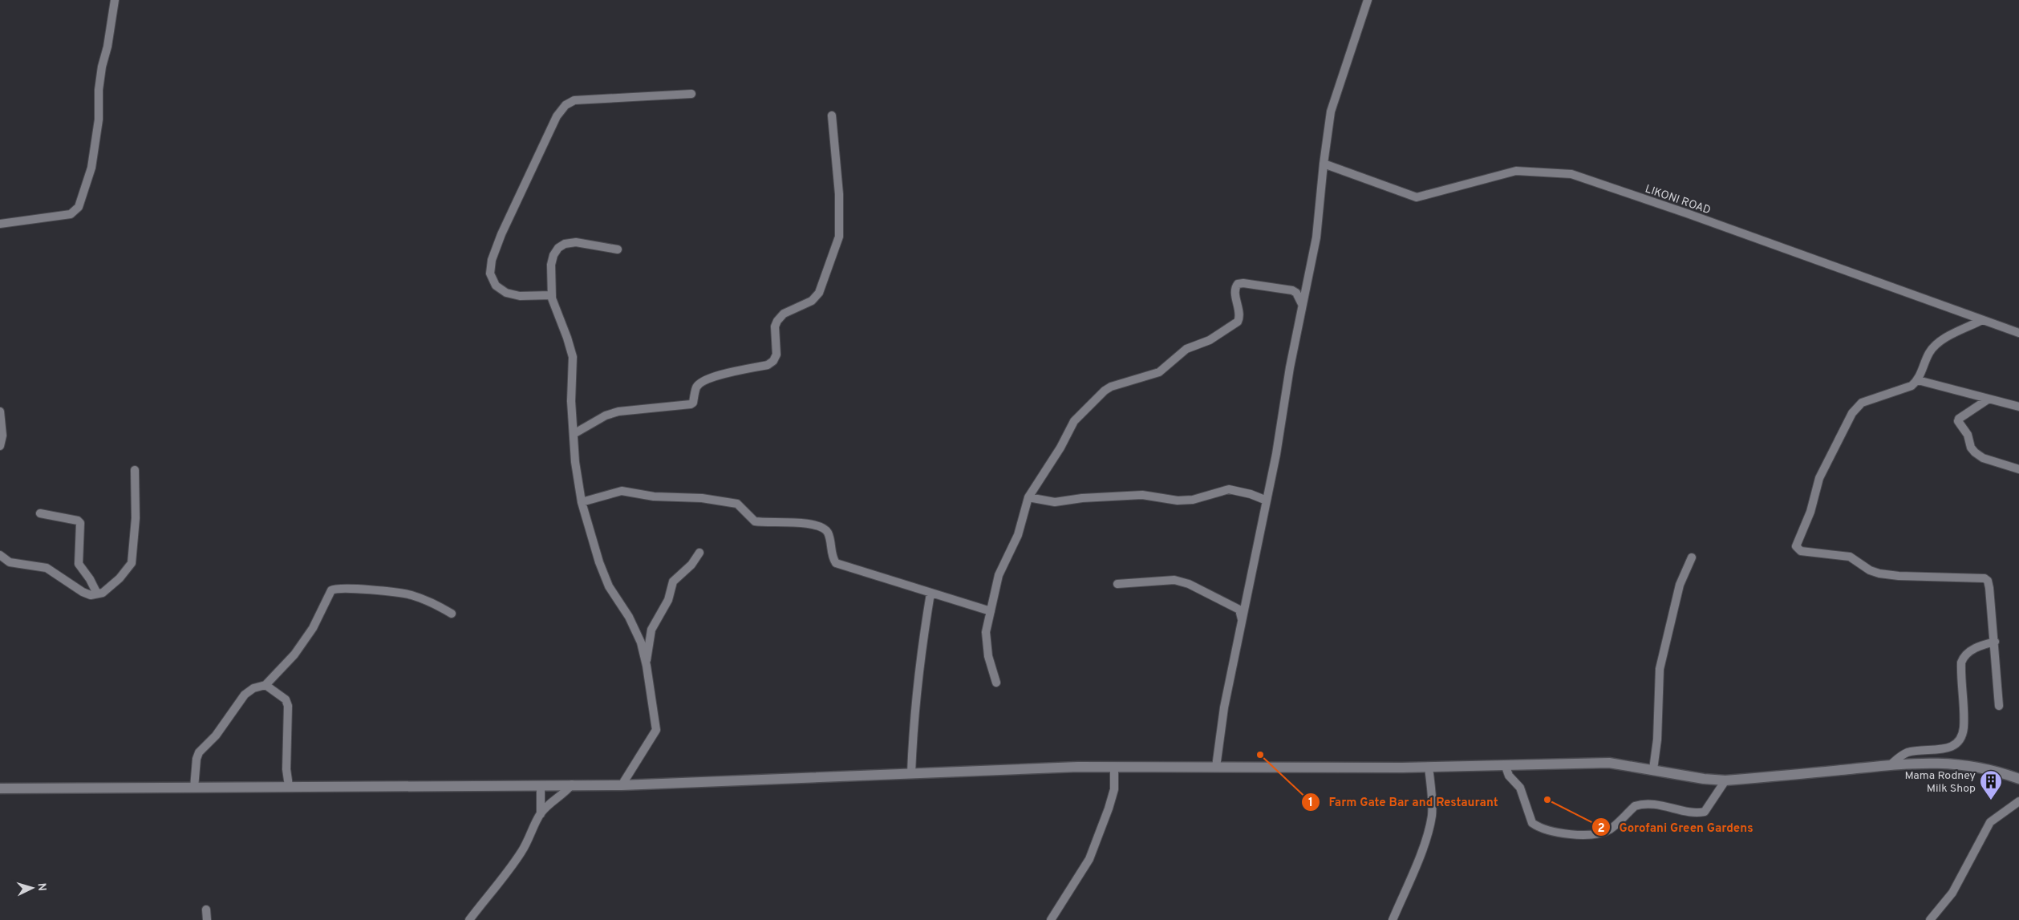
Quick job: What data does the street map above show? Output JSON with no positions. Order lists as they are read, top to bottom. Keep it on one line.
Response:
{"streets":{"street":["LIKONI ROAD"]},"places":{"other":["Farm Gate Bar and Restaurant","Gorofani Green Gardens"],"building":["Mama Rodney Milk Shop"]},"north":"right"}
